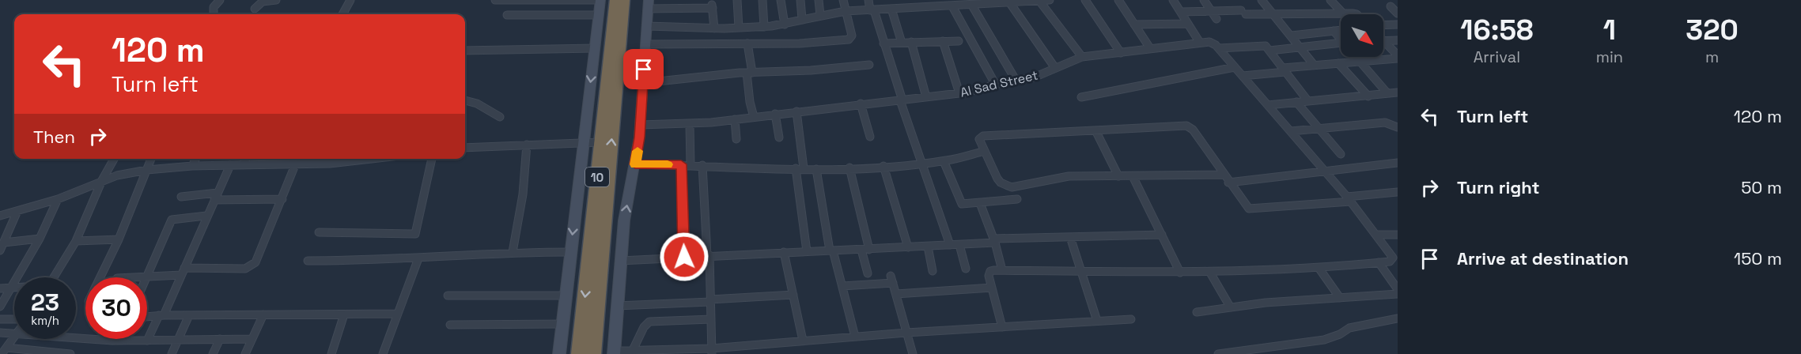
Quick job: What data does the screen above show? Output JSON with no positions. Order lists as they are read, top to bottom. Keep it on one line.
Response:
{"streets":{"highway":["10"],"street":["Al Sad Street"]},"north":"bottom right","page":{"eta":["16:58","Arrival","1","min","320","m"],"turn":["120 m","Turn left"],"list":[{"name":"Turn left","value":"120 m"},{"name":"Turn right","value":"50 m"},{"name":"Arrive at destination","value":"150 m"}],"then":"Then","speed":"23 km/h","limit":"30"}}
